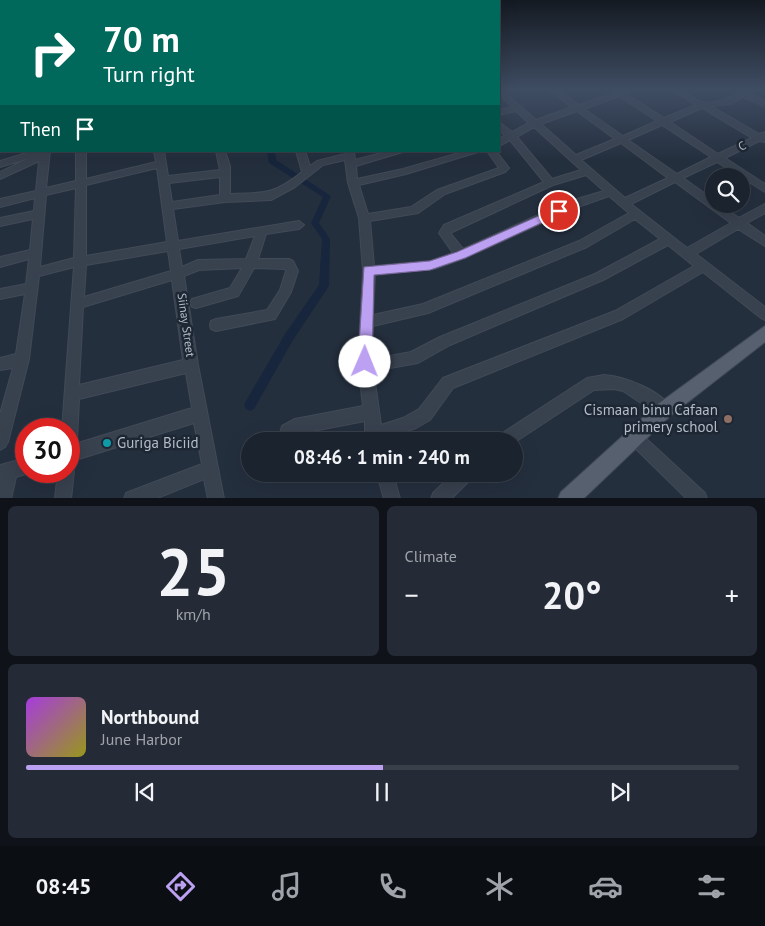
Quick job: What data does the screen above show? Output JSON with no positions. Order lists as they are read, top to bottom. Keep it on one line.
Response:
{"streets":{"street":["C","Siinay Street"]},"places":["Cismaan binu Cafaan primery school","Guriga Biciid"],"page":{"turn":["70 m","Turn right"],"then":"Then","limit":"30","trip":"08:46 · 1 min · 240 m","tile":[["25","km/h"],"Climate"],"heat":["−","20°","+"],"song":["Northbound","June Harbor"],"tabs":"08:45"}}
